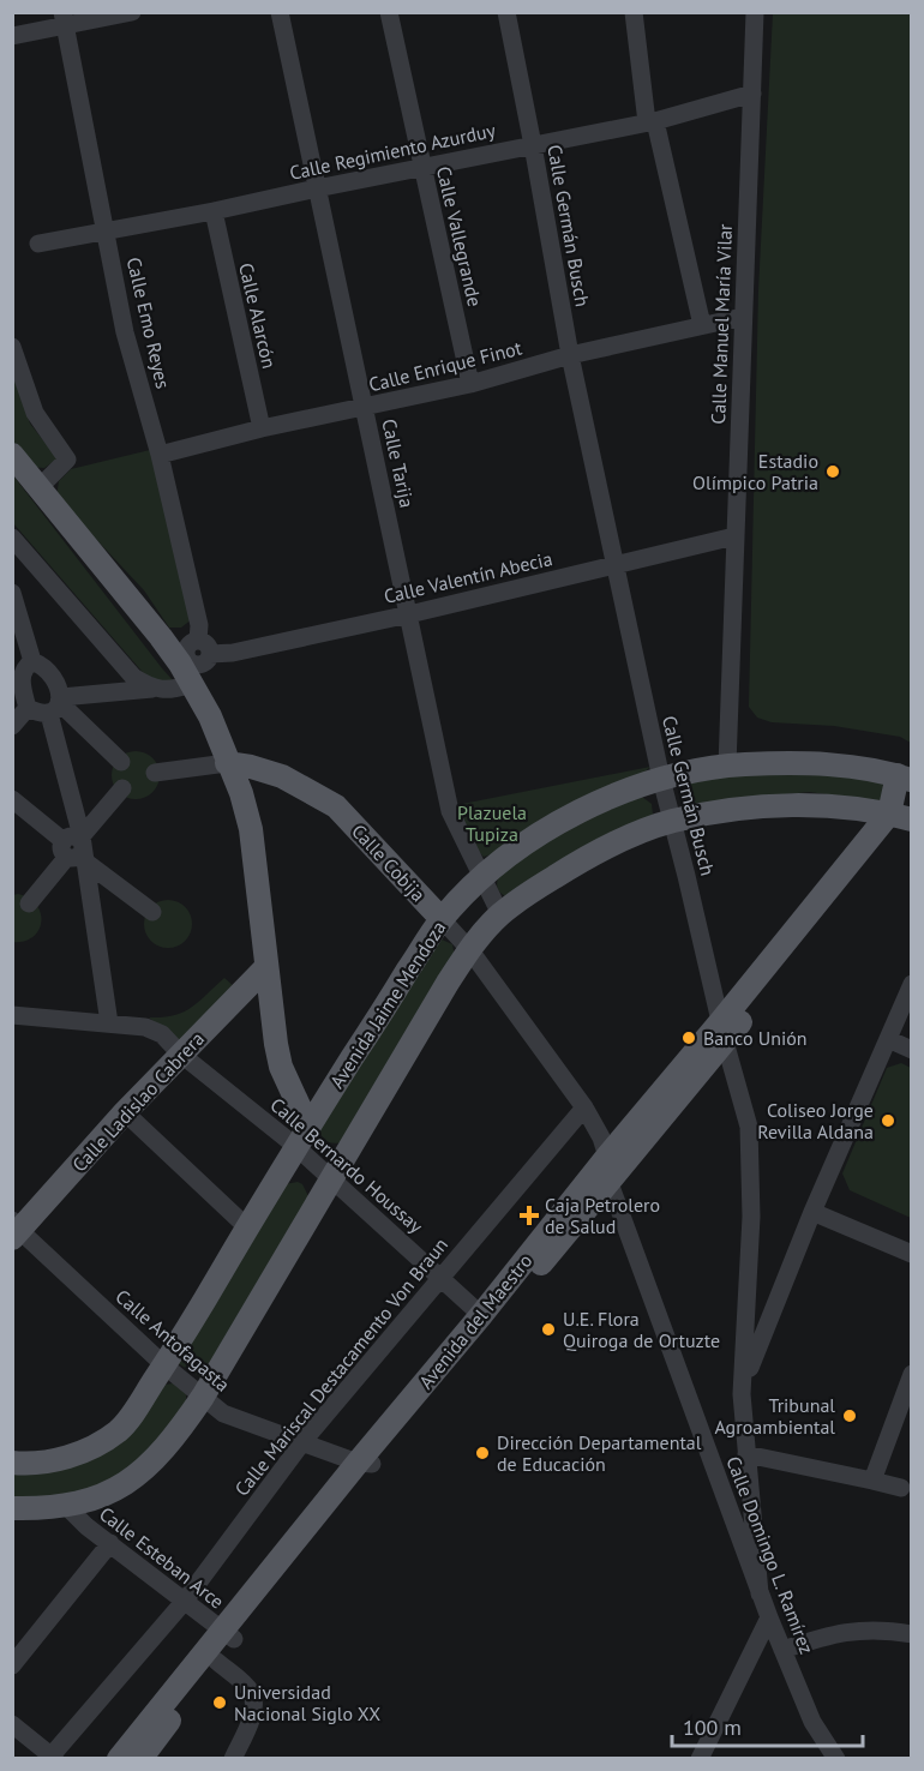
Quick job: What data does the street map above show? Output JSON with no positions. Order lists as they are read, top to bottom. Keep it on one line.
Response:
{"streets":{"main road":["Calle Cobija","Avenida Jaime Mendoza","Calle Ladislao Cabrera","Avenida del Maestro"],"street":["Calle Regimiento Azurduy","Calle Germán Busch","Calle Vallegrande","Calle Alarcón","Calle Emo Reyes","Calle Manuel María Vilar","Calle Enrique Finot","Calle Tarija","Calle Valentín Abecia","Calle Bernardo Houssay","Calle Antofagasta","Calle Mariscal Destacamento Von Braun","Calle Domingo L. Ramírez","Calle Esteban Arce"]},"crossings":[["Calle Regimiento Azurduy","Calle Germán Busch"],["Calle Regimiento Azurduy","Calle Vallegrande"],["Calle Regimiento Azurduy","Calle Alarcón"],["Calle Regimiento Azurduy","Calle Emo Reyes"],["Calle Regimiento Azurduy","Calle Manuel María Vilar"],["Calle Regimiento Azurduy","Calle Tarija"],["Calle Germán Busch","Calle Enrique Finot"],["Calle Germán Busch","Calle Valentín Abecia"],["Calle Germán Busch","Avenida Jaime Mendoza"],["Calle Germán Busch","Avenida del Maestro"],["Calle Germán Busch","Calle Domingo L. Ramírez"],["Calle Vallegrande","Calle Enrique Finot"],["Calle Alarcón","Calle Enrique Finot"],["Calle Emo Reyes","Calle Enrique Finot"],["Calle Emo Reyes","Calle Valentín Abecia"],["Calle Manuel María Vilar","Calle Enrique Finot"],["Calle Manuel María Vilar","Calle Valentín Abecia"],["Calle Manuel María Vilar","Avenida Jaime Mendoza"],["Calle Enrique Finot","Calle Tarija"],["Calle Tarija","Calle Valentín Abecia"],["Calle Tarija","Avenida Jaime Mendoza"],["Calle Cobija","Avenida Jaime Mendoza"],["Calle Cobija","Avenida del Maestro"],["Calle Cobija","Calle Mariscal Destacamento Von Braun"],["Calle Cobija","Calle Domingo L. Ramírez"],["Avenida Jaime Mendoza","Calle Bernardo Houssay"],["Avenida Jaime Mendoza","Avenida del Maestro"],["Avenida Jaime Mendoza","Calle Antofagasta"],["Avenida Jaime Mendoza","Calle Esteban Arce"],["Calle Ladislao Cabrera","Calle Bernardo Houssay"],["Calle Ladislao Cabrera","Calle Antofagasta"],["Calle Bernardo Houssay","Avenida del Maestro"],["Calle Bernardo Houssay","Calle Mariscal Destacamento Von Braun"],["Avenida del Maestro","Calle Antofagasta"],["Avenida del Maestro","Calle Domingo L. Ramírez"],["Avenida del Maestro","Calle Esteban Arce"],["Calle Antofagasta","Calle Mariscal Destacamento Von Braun"],["Calle Mariscal Destacamento Von Braun","Calle Esteban Arce"]],"parks":["Plazuela Tupiza"],"places":{"other":["Estadio Olímpico Patria","Banco Unión","Coliseo Jorge Revilla Aldana","U.E. Flora Quiroga de Ortuzte","Tribunal Agroambiental","Dirección Departamental de Educación","Universidad Nacional Siglo XX"],"health":["Caja Petrolero de Salud"]},"scale_bar":"100 m"}
